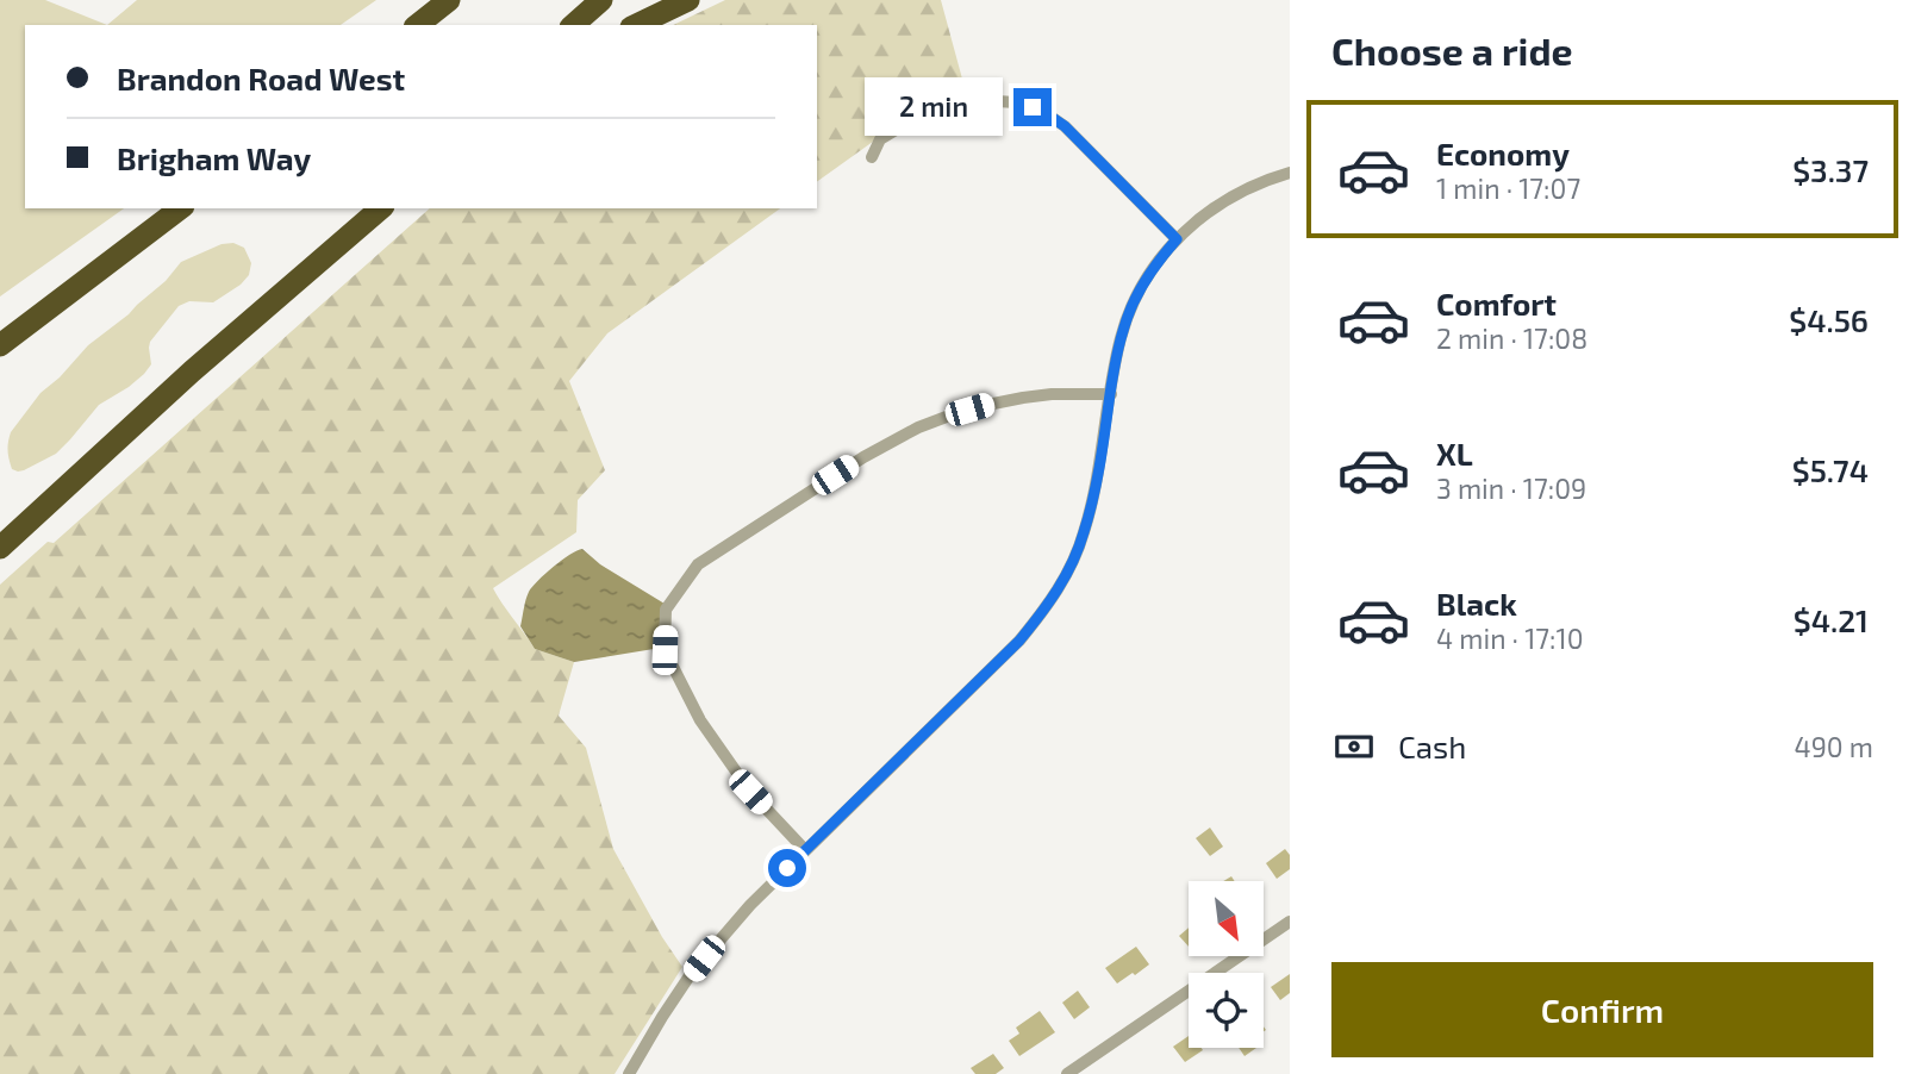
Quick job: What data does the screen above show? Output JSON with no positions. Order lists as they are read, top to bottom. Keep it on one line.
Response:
{"north":"bottom right","page":{"heading":"Choose a ride","banner":["Brandon Road West","Brigham Way"],"bubble":"2 min","list":[{"name":"Economy","note":"1 min · 17:07","value":"$3.37"},{"name":"Comfort","note":"2 min · 17:08","value":"$4.56"},{"name":"XL","note":"3 min · 17:09","value":"$5.74"},{"name":"Black","note":"4 min · 17:10","value":"$4.21"}],"pay":["Cash","490 m"],"buttons":"Confirm"}}
